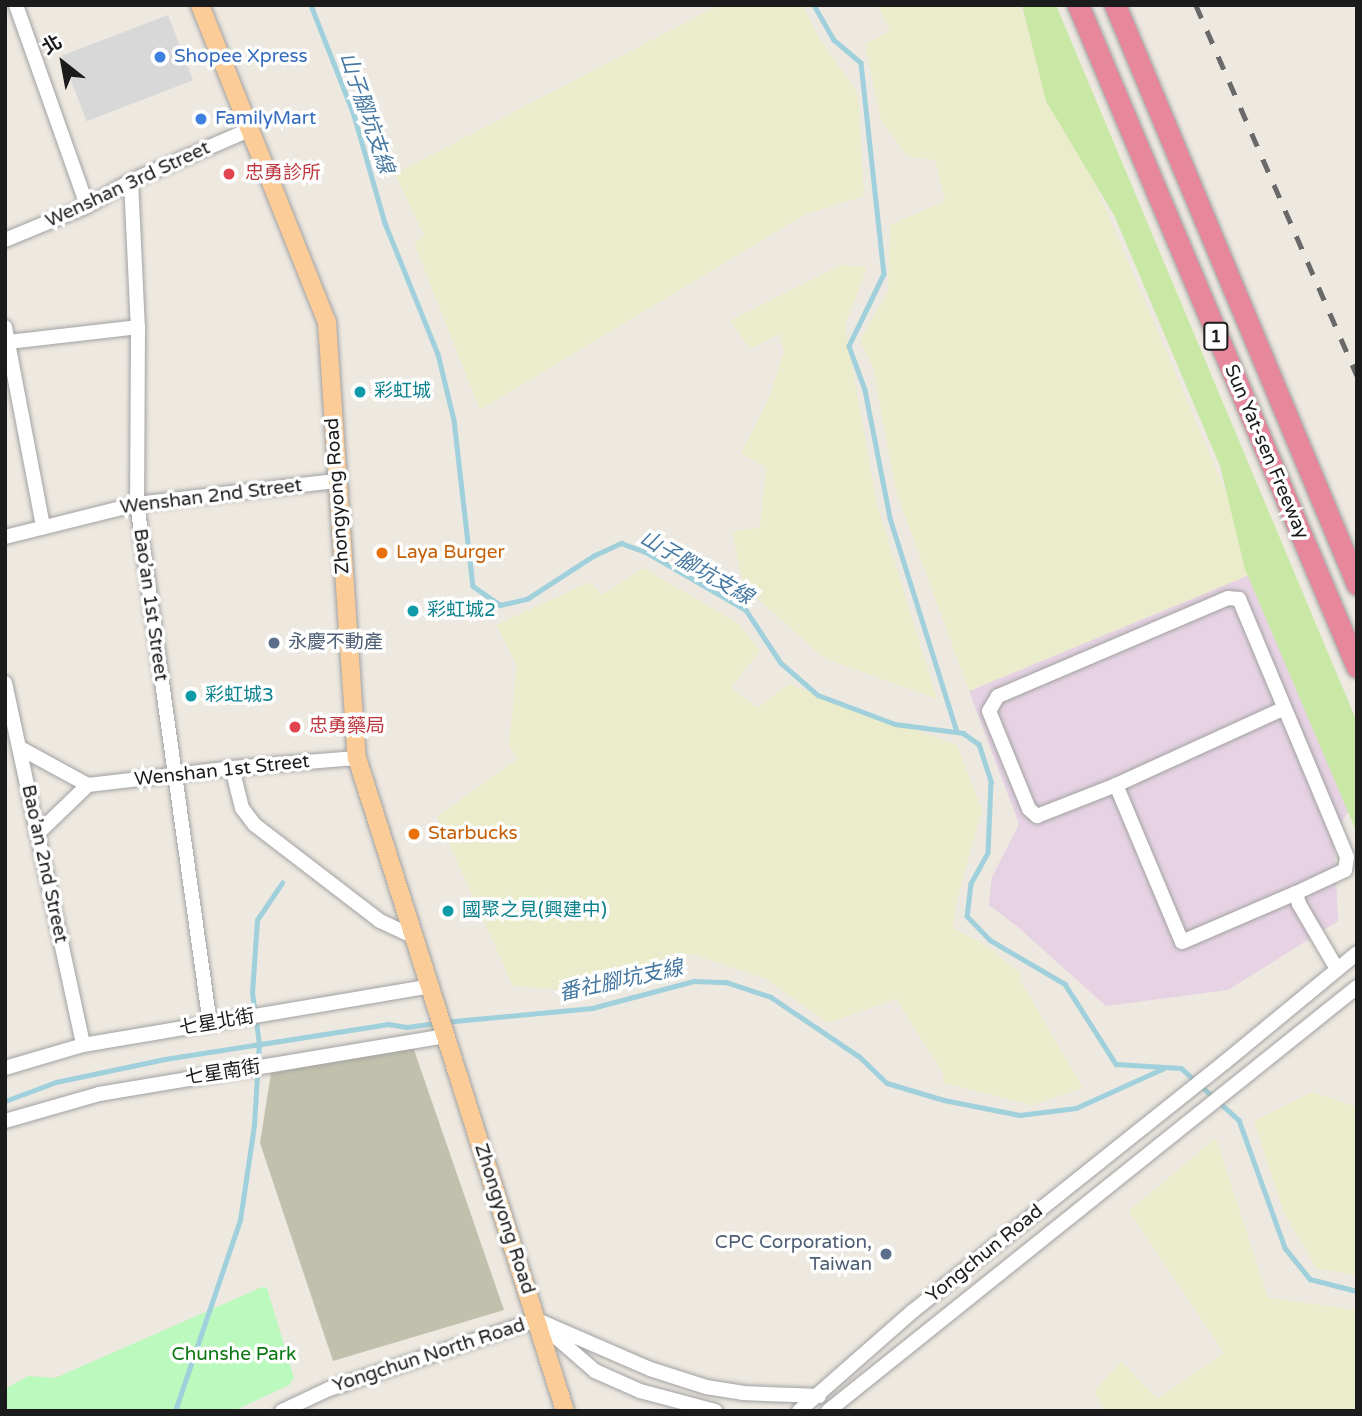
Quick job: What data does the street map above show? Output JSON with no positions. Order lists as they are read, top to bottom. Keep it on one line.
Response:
{"streets":{"highway":["1","Sun Yat-sen Freeway"],"main road":["Zhongyong Road"],"street":["Wenshan 3rd Street","Wenshan 2nd Street","Bao’an 1st Street","Wenshan 1st Street","Bao’an 2nd Street","七星北街","七星南街","Yongchun Road","Yongchun North Road"]},"crossings":[["Wenshan 3rd Street","Zhongyong Road"],["Wenshan 3rd Street","Bao’an 1st Street"],["Zhongyong Road","Wenshan 2nd Street"],["Zhongyong Road","Wenshan 1st Street"],["Zhongyong Road","七星北街"],["Zhongyong Road","七星南街"],["Zhongyong Road","Yongchun North Road"],["Wenshan 2nd Street","Bao’an 1st Street"],["Bao’an 1st Street","Wenshan 1st Street"],["Bao’an 1st Street","七星北街"],["Bao’an 2nd Street","七星北街"],["Yongchun Road","Yongchun North Road"]],"water":["山子腳坑支線","番社腳坑支線"],"parks":["Chunshe Park"],"places":["Shopee Xpress","FamilyMart","忠勇診所","彩虹城","Laya Burger","彩虹城2","永慶不動產","彩虹城3","忠勇藥局","Starbucks","國聚之見(興建中)","CPC Corporation, Taiwan"],"north":"top left"}
